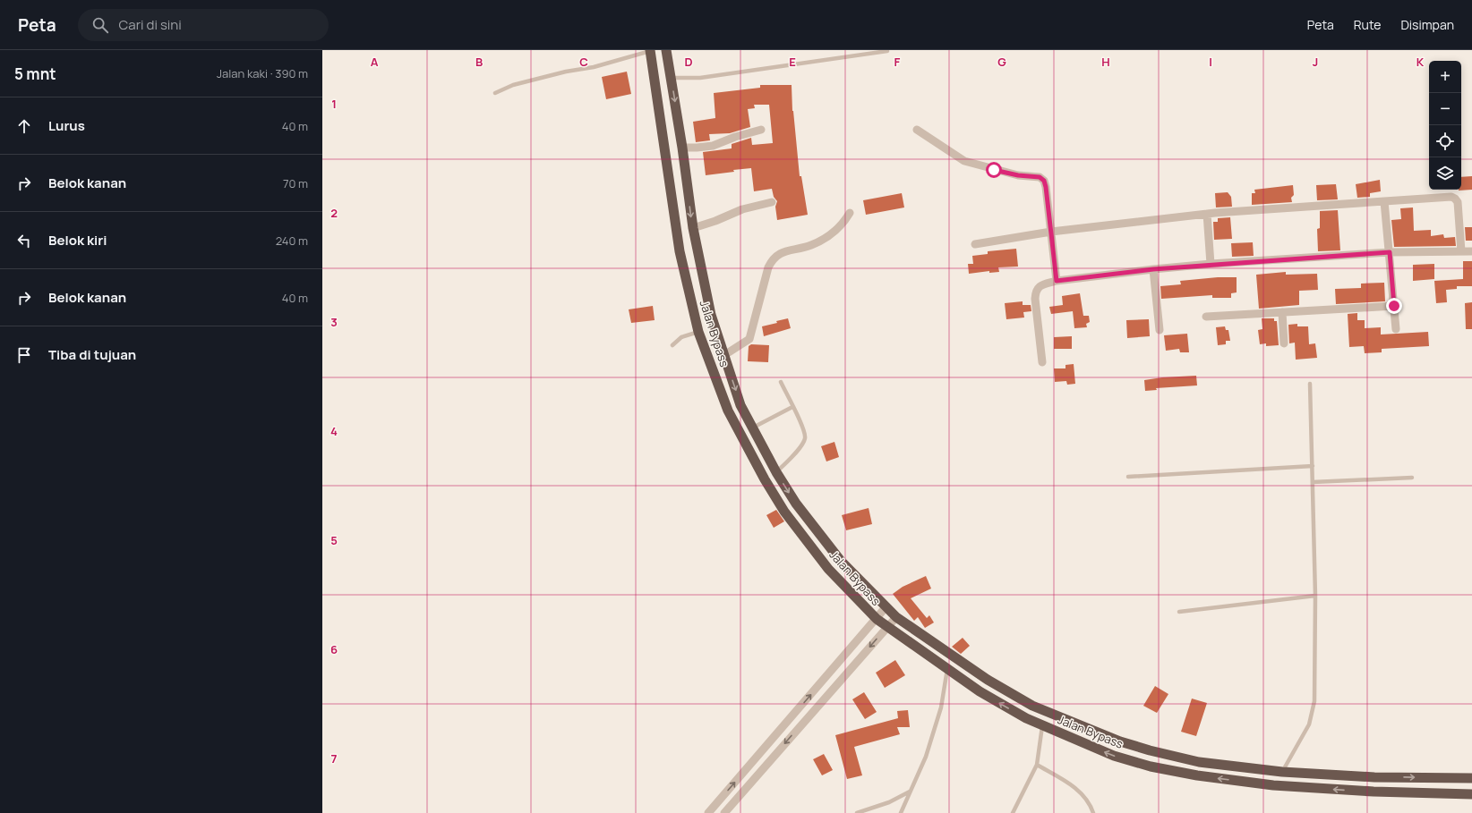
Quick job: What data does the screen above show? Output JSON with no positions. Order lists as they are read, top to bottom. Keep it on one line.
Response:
{"streets":{"highway":["Jalan Bypass"]},"page":{"header":"Peta","search":"Cari di sini","nav":["Peta","Rute","Disimpan"],"heading":["5 mnt","Jalan kaki · 390 m"],"map_buttons":["+","−"],"list":[["Lurus","40 m"],["Belok kanan","70 m"],["Belok kiri","240 m"],["Belok kanan","40 m"],"Tiba di tujuan"]},"grid":{"columns":["A","B","C","D","E","F","G","H","I","J","K"],"rows":["1","2","3","4","5","6","7"]}}
